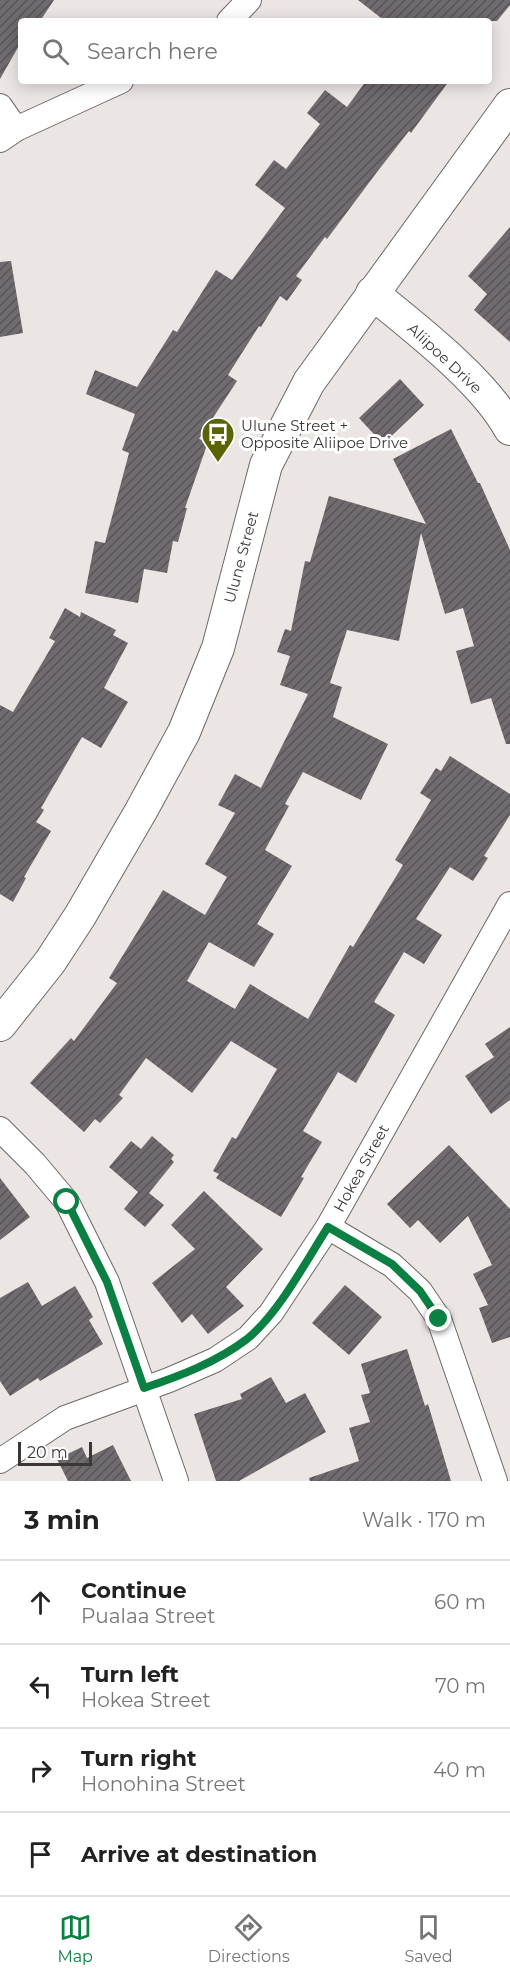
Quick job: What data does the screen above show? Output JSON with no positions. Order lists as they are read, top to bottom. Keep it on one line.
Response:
{"streets":{"street":["Aliipoe Drive","Ulune Street","Hokea Street"]},"crossings":[["Aliipoe Drive","Ulune Street"]],"places":{"bus stop":["Ulune Street + Opposite Aliipoe Drive"]},"scale_bar":"20 m","page":{"search":"Search here","scale":"20 m","heading":["3 min","Walk · 170 m"],"list":[["Continue","Pualaa Street","60 m"],["Turn left","Hokea Street","70 m"],["Turn right","Honohina Street","40 m"],"Arrive at destination"],"nav":["Map","Directions","Saved"]}}
